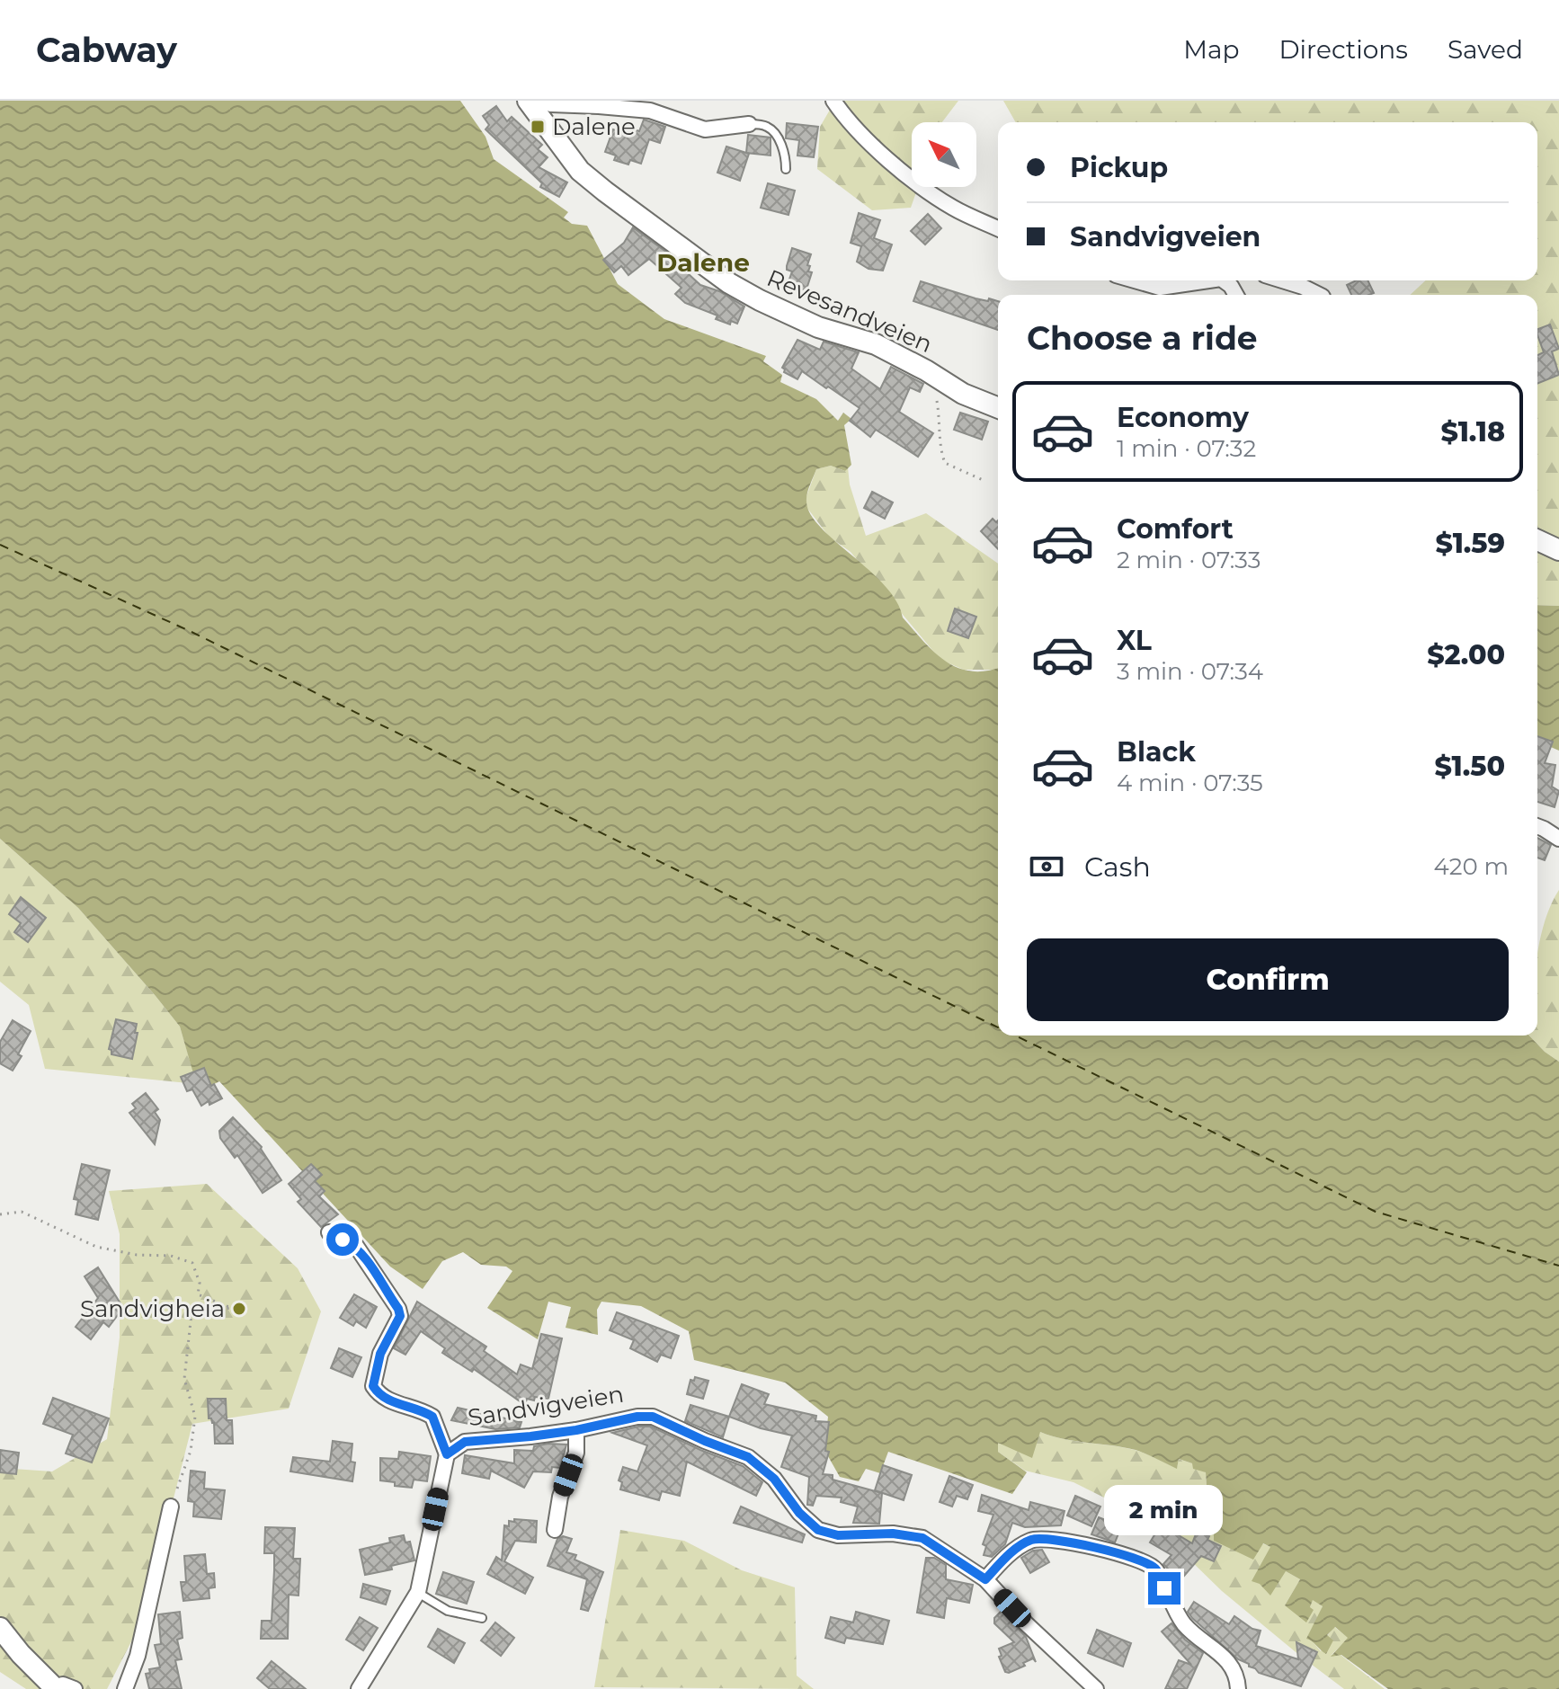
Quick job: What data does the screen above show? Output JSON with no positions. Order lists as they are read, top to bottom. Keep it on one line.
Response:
{"streets":{"main road":["Revesandveien"],"street":["Sandvigveien"]},"districts":["Dalene"],"places":{"transit":["Dalene"],"other":["Sandvigheia"]},"north":"top left","page":{"header":"Cabway","nav":["Map","Directions","Saved"],"banner":["Pickup","Sandvigveien"],"heading":"Choose a ride","list":[{"name":"Economy","note":"1 min · 07:32","value":"$1.18"},{"name":"Comfort","note":"2 min · 07:33","value":"$1.59"},{"name":"XL","note":"3 min · 07:34","value":"$2.00"},{"name":"Black","note":"4 min · 07:35","value":"$1.50"}],"pay":["Cash","420 m"],"buttons":"Confirm","bubble":"2 min"}}
